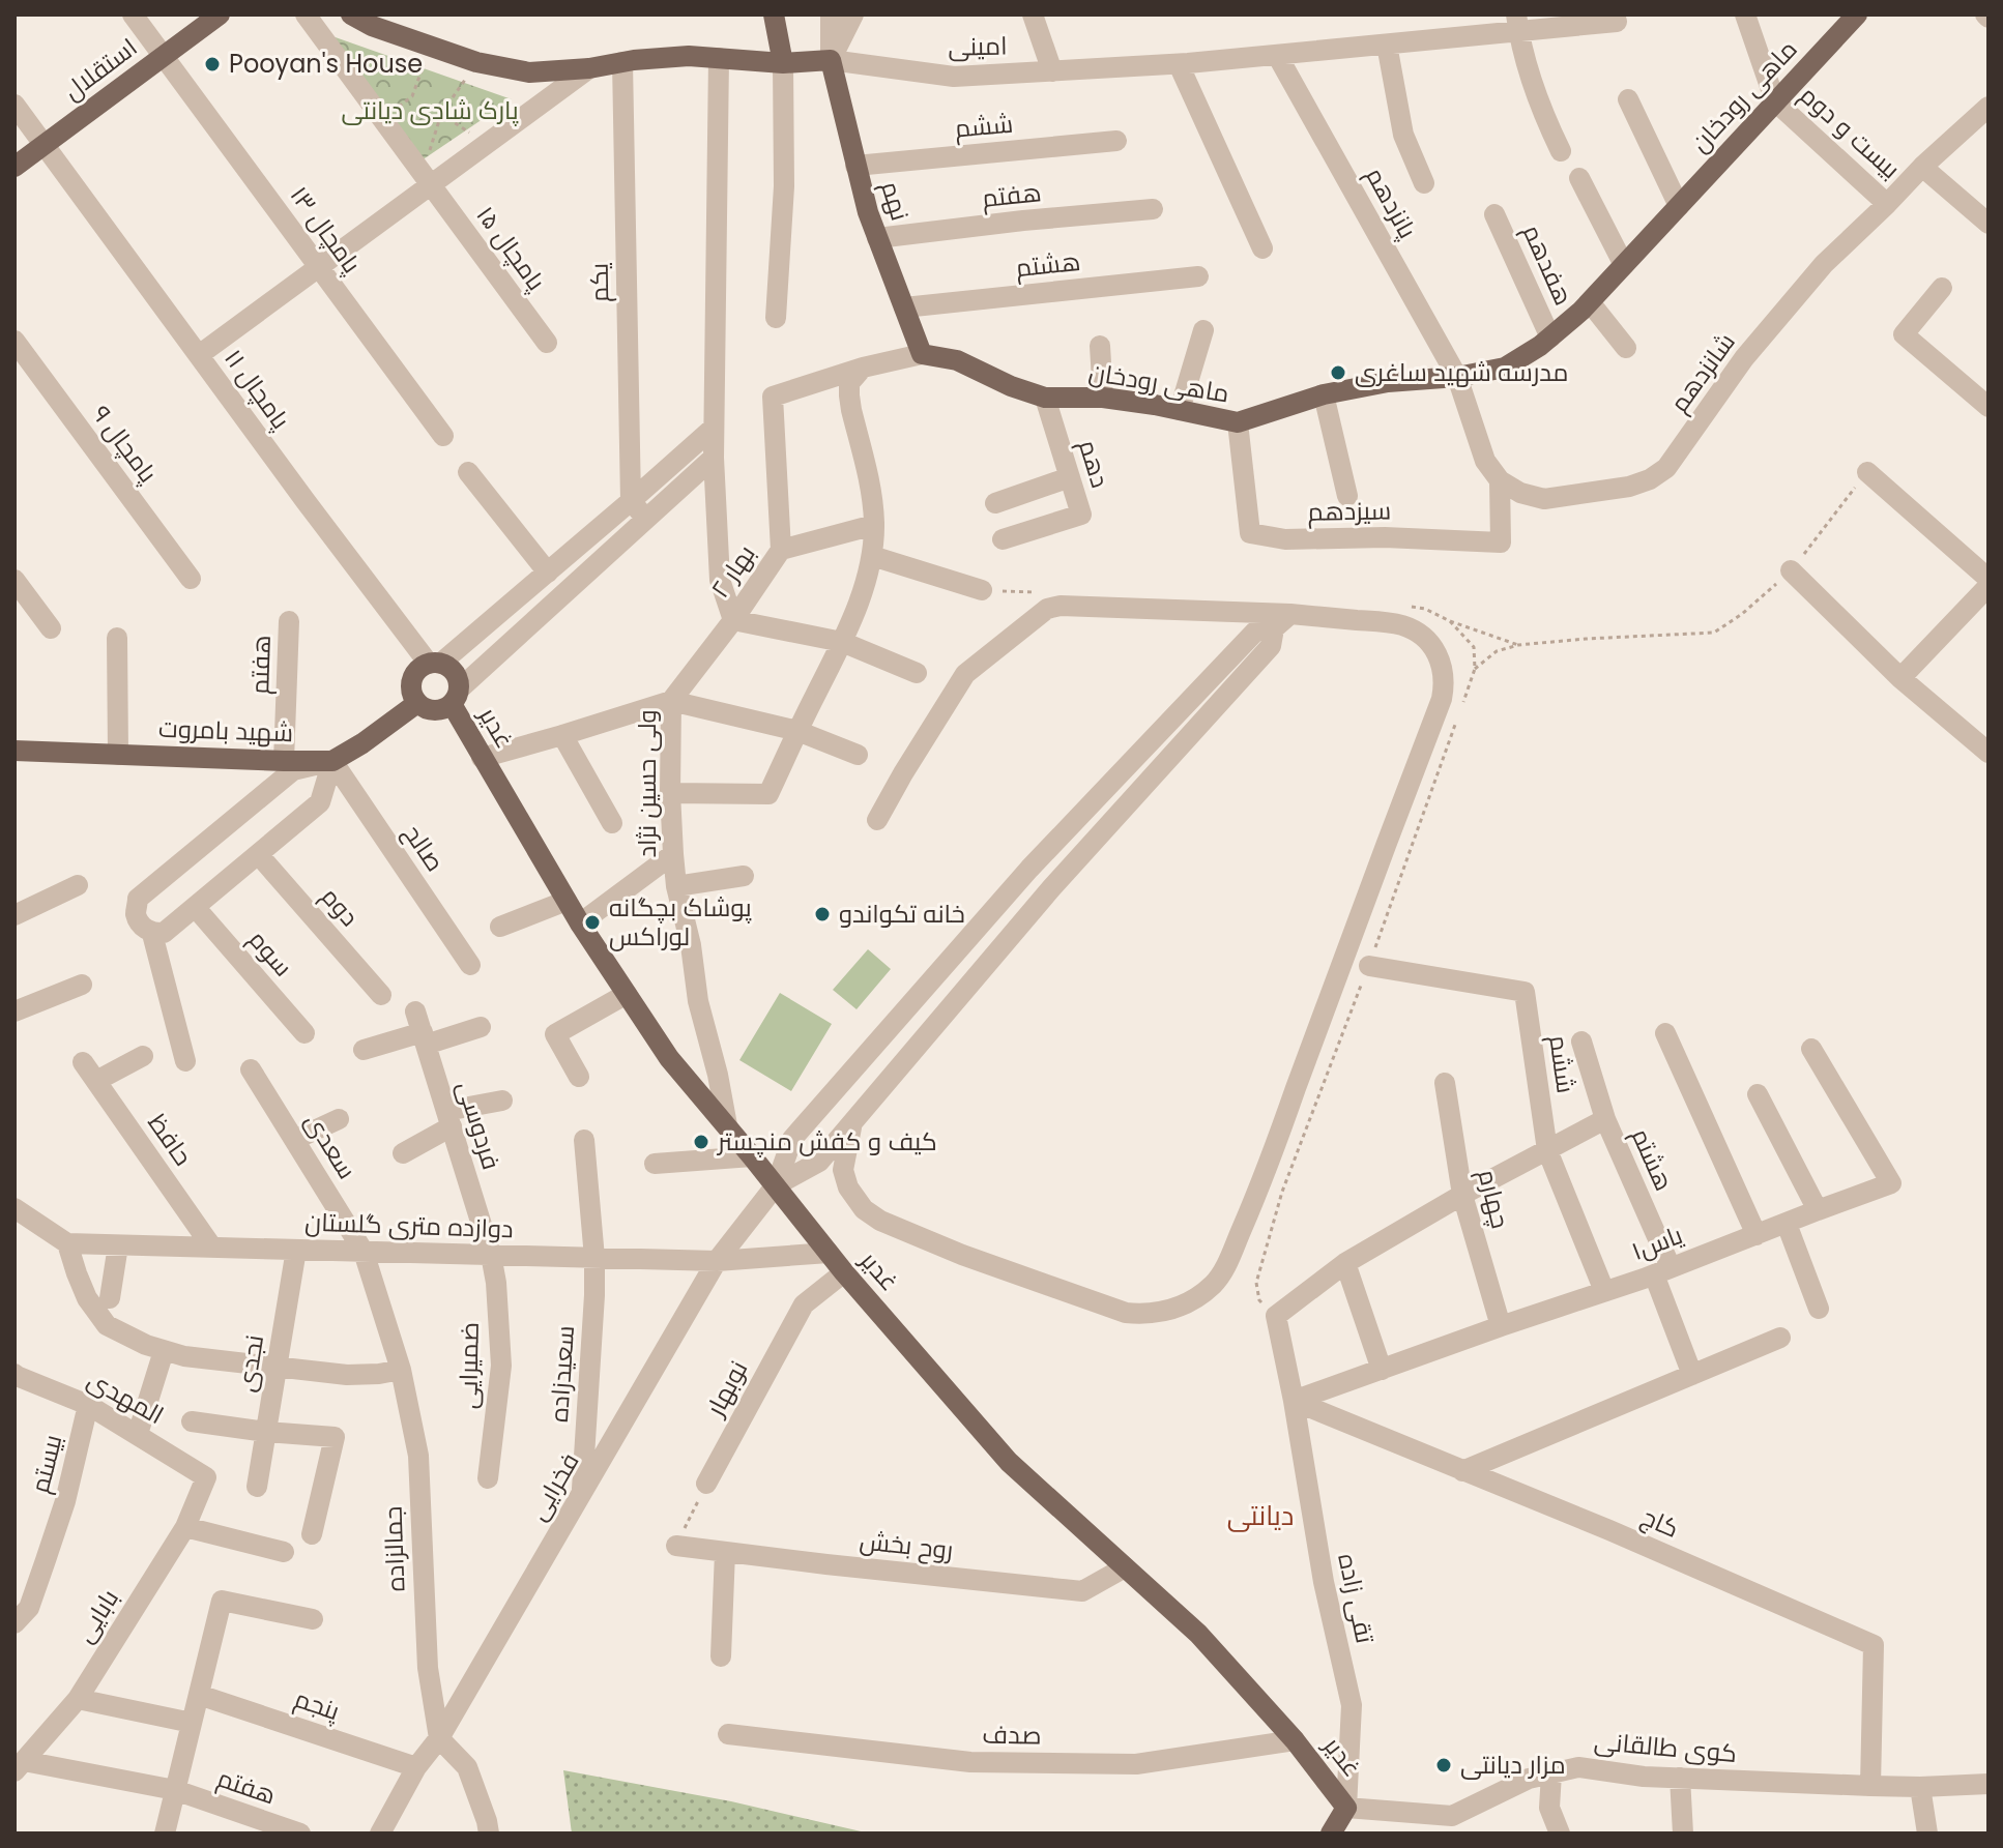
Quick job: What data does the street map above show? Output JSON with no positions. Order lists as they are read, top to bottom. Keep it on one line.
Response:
{"streets":{"main road":["امینی","استقلال","ماهی رودخان","نهم","غدیر","شهید بامروت"],"street":["ششم","بیست و دوم","هفتم","پانزدهم","پامچال ۱۳","پامچال ۱۵","هشتم","هفدهم","یکم","شانزدهم","پامچال ۱۱","پامچال ۹","دهم","سیزدهم","بهار ۲","ولی حسین نژاد","صالح","دوم","سوم","فردوسی","حافظ","سعدی","چهارم","دوازده متری گلستان","یاس۱","نجدی","ضمیرایی","سعیدزاده","نوبهار","المهدی","بیستم","فخرایی","کاج","روح بخش","جمالزاده","تقی زاده","بابایی","پنجم","صدف","کوی طالقانی"]},"crossings":[["امینی","نهم"],["امینی","پانزدهم"],["امینی","یکم"],["استقلال","پامچال ۱۳"],["استقلال","پامچال ۱۱"],["ماهی رودخان","بیست و دوم"],["ماهی رودخان","نهم"],["ماهی رودخان","پانزدهم"],["ماهی رودخان","هفدهم"],["ماهی رودخان","دهم"],["ماهی رودخان","سیزدهم"],["ماهی رودخان","بهار ۲"],["ششم","نهم"],["ششم","یاس۱"],["بیست و دوم","شانزدهم"],["هفتم","نهم"],["هفتم","شهید بامروت"],["هفتم","بابایی"],["نهم","هشتم"],["هشتم","یاس۱"],["شانزدهم","سیزدهم"],["پامچال ۱۱","غدیر"],["بهار ۲","ولی حسین نژاد"],["غدیر","ولی حسین نژاد"],["غدیر","دوازده متری گلستان"],["غدیر","نوبهار"],["غدیر","روح بخش"],["غدیر","تقی زاده"],["غدیر","صدف"],["غدیر","کوی طالقانی"],["شهید بامروت","صالح"],["فردوسی","دوازده متری گلستان"],["فردوسی","ضمیرایی"],["حافظ","دوازده متری گلستان"],["سعدی","دوازده متری گلستان"],["سعدی","جمالزاده"],["چهارم","یاس۱"],["دوازده متری گلستان","نجدی"],["دوازده متری گلستان","ضمیرایی"],["دوازده متری گلستان","سعیدزاده"],["دوازده متری گلستان","فخرایی"],["دوازده متری گلستان","جمالزاده"],["یاس۱","کاج"],["یاس۱","تقی زاده"],["سعیدزاده","فخرایی"],["المهدی","بیستم"],["المهدی","بابایی"],["فخرایی","جمالزاده"],["کاج","تقی زاده"],["کاج","کوی طالقانی"],["تقی زاده","کوی طالقانی"]],"districts":["دیانتی"],"parks":["پارک شادی دیانتی"],"places":["Pooyan's House","مدرسه شهید ساغری","خانه تکواندو","پوشاک بچگانه لوراکس","کیف و کفش منچستر","مزار دیانتی"]}
